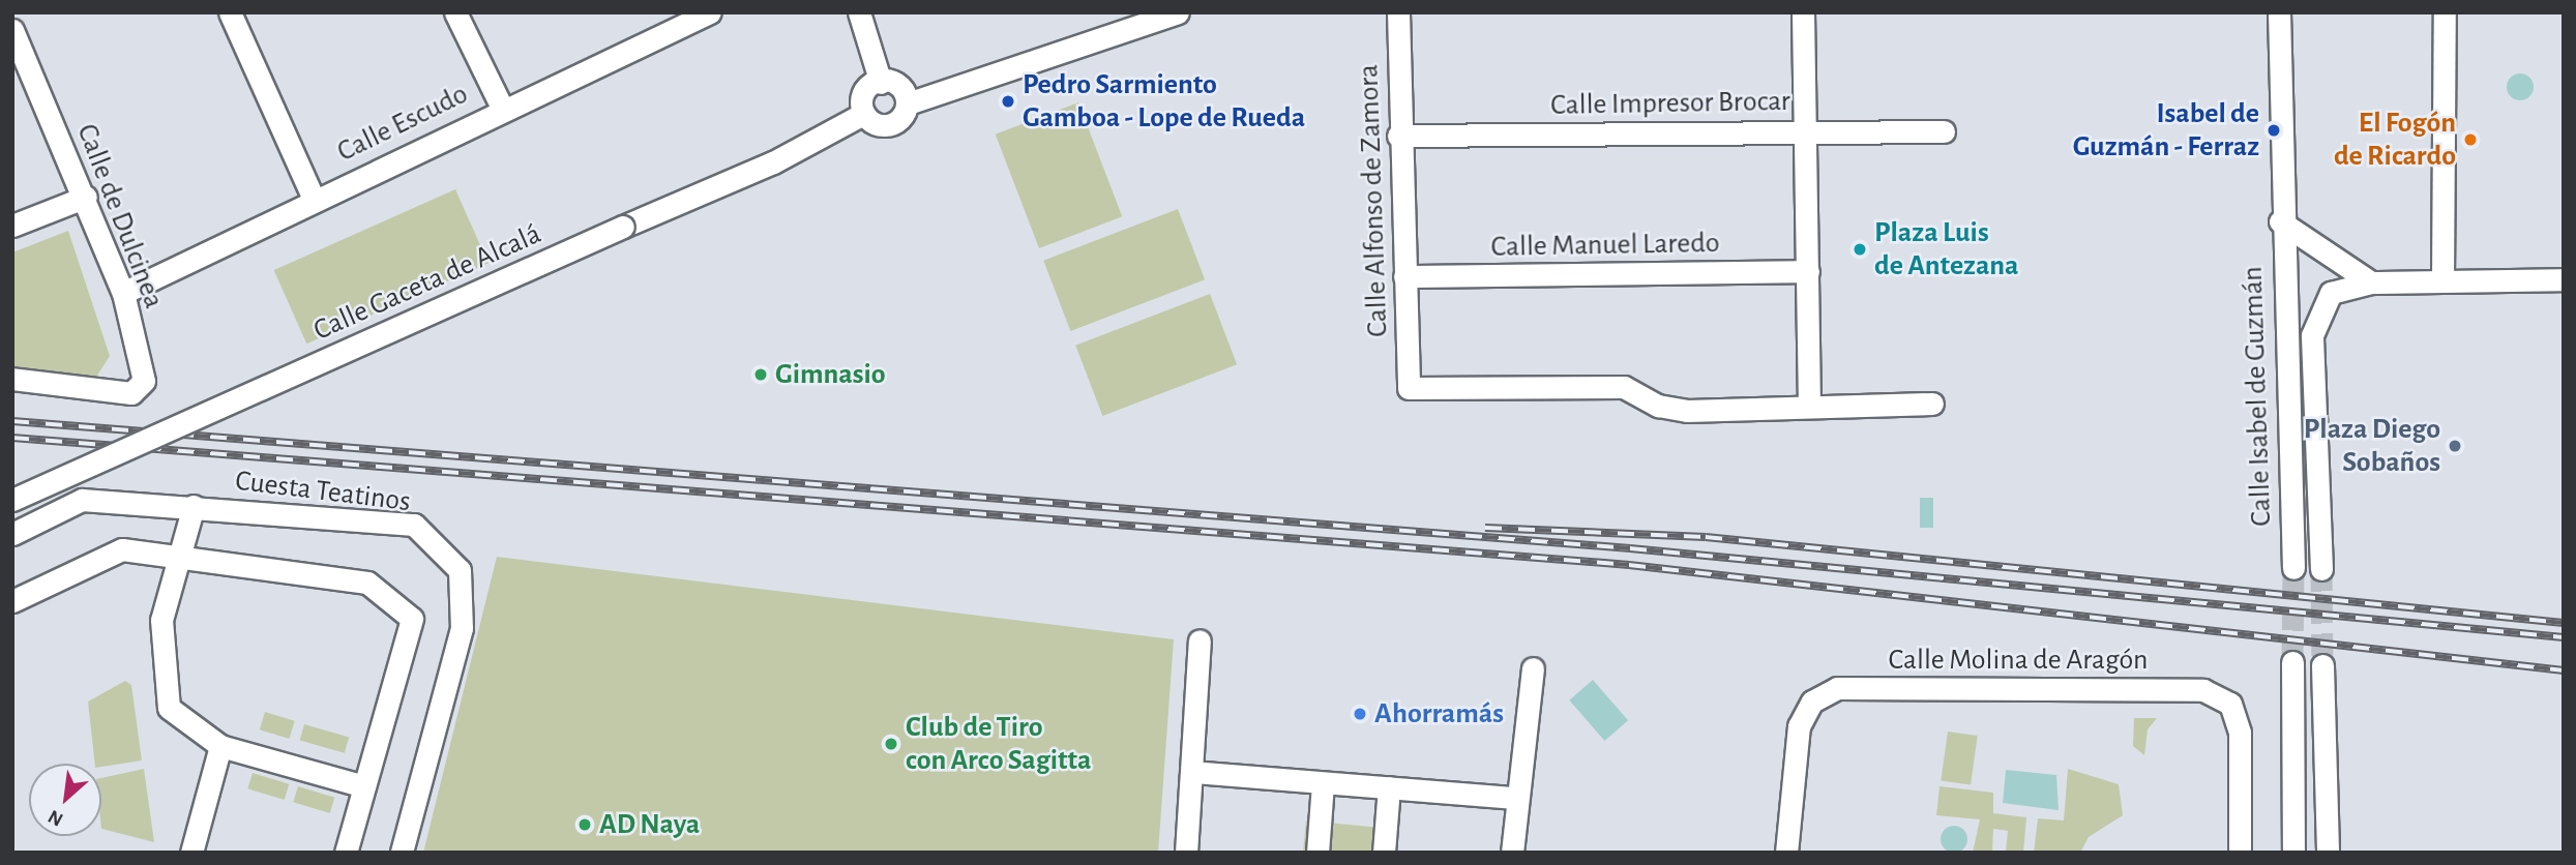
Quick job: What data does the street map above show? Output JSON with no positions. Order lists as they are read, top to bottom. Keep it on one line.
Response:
{"streets":{"street":["Calle Impresor Brocar","Calle Escudo","Calle Alfonso de Zamora","Calle de Dulcinea","Calle Manuel Laredo","Calle Gaceta de Alcalá","Calle Isabel de Guzmán","Cuesta Teatinos","Calle Molina de Aragón"]},"crossings":[["Calle Impresor Brocar","Calle Alfonso de Zamora"],["Calle Escudo","Calle de Dulcinea"],["Calle Alfonso de Zamora","Calle Manuel Laredo"]],"places":["Pedro Sarmiento Gamboa - Lope de Rueda","Isabel de Guzmán - Ferraz","El Fogón de Ricardo","Plaza Luis de Antezana","Gimnasio","Plaza Diego Sobaños","Ahorramás","Club de Tiro con Arco Sagitta","AD Naya"],"north":"bottom left"}
